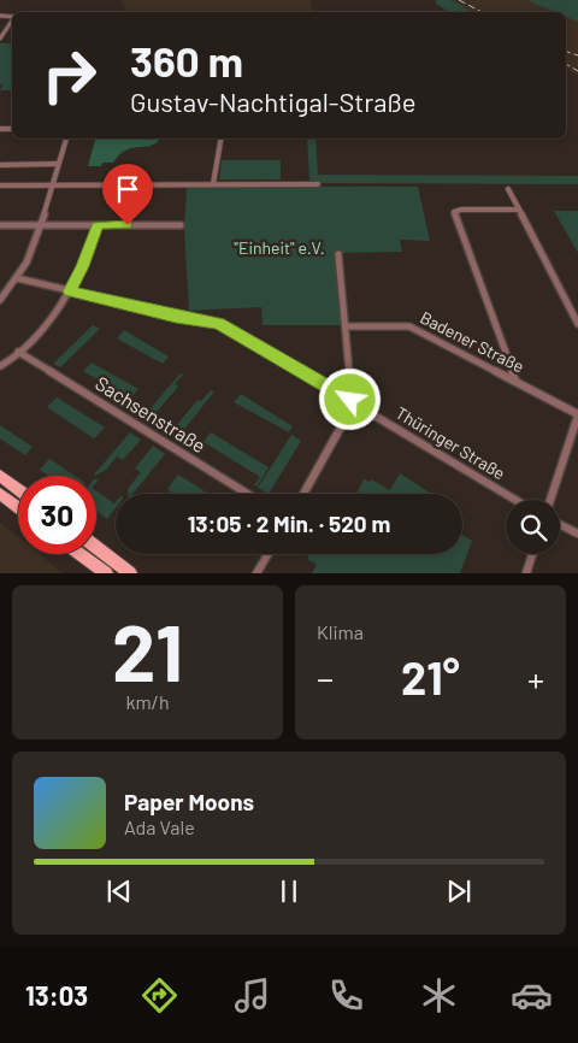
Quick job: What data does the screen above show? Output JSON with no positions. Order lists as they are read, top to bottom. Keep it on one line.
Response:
{"streets":{"street":["Badener Straße","Sachsenstraße","Thüringer Straße"]},"parks":["\"Einheit\" e.V."],"page":{"turn":["360 m","Gustav-Nachtigal-Straße"],"limit":"30","trip":"13:05 · 2 Min. · 520 m","tile":[["21","km/h"],"Klima"],"heat":["−","21°","+"],"song":["Paper Moons","Ada Vale"],"tabs":"13:03"}}
